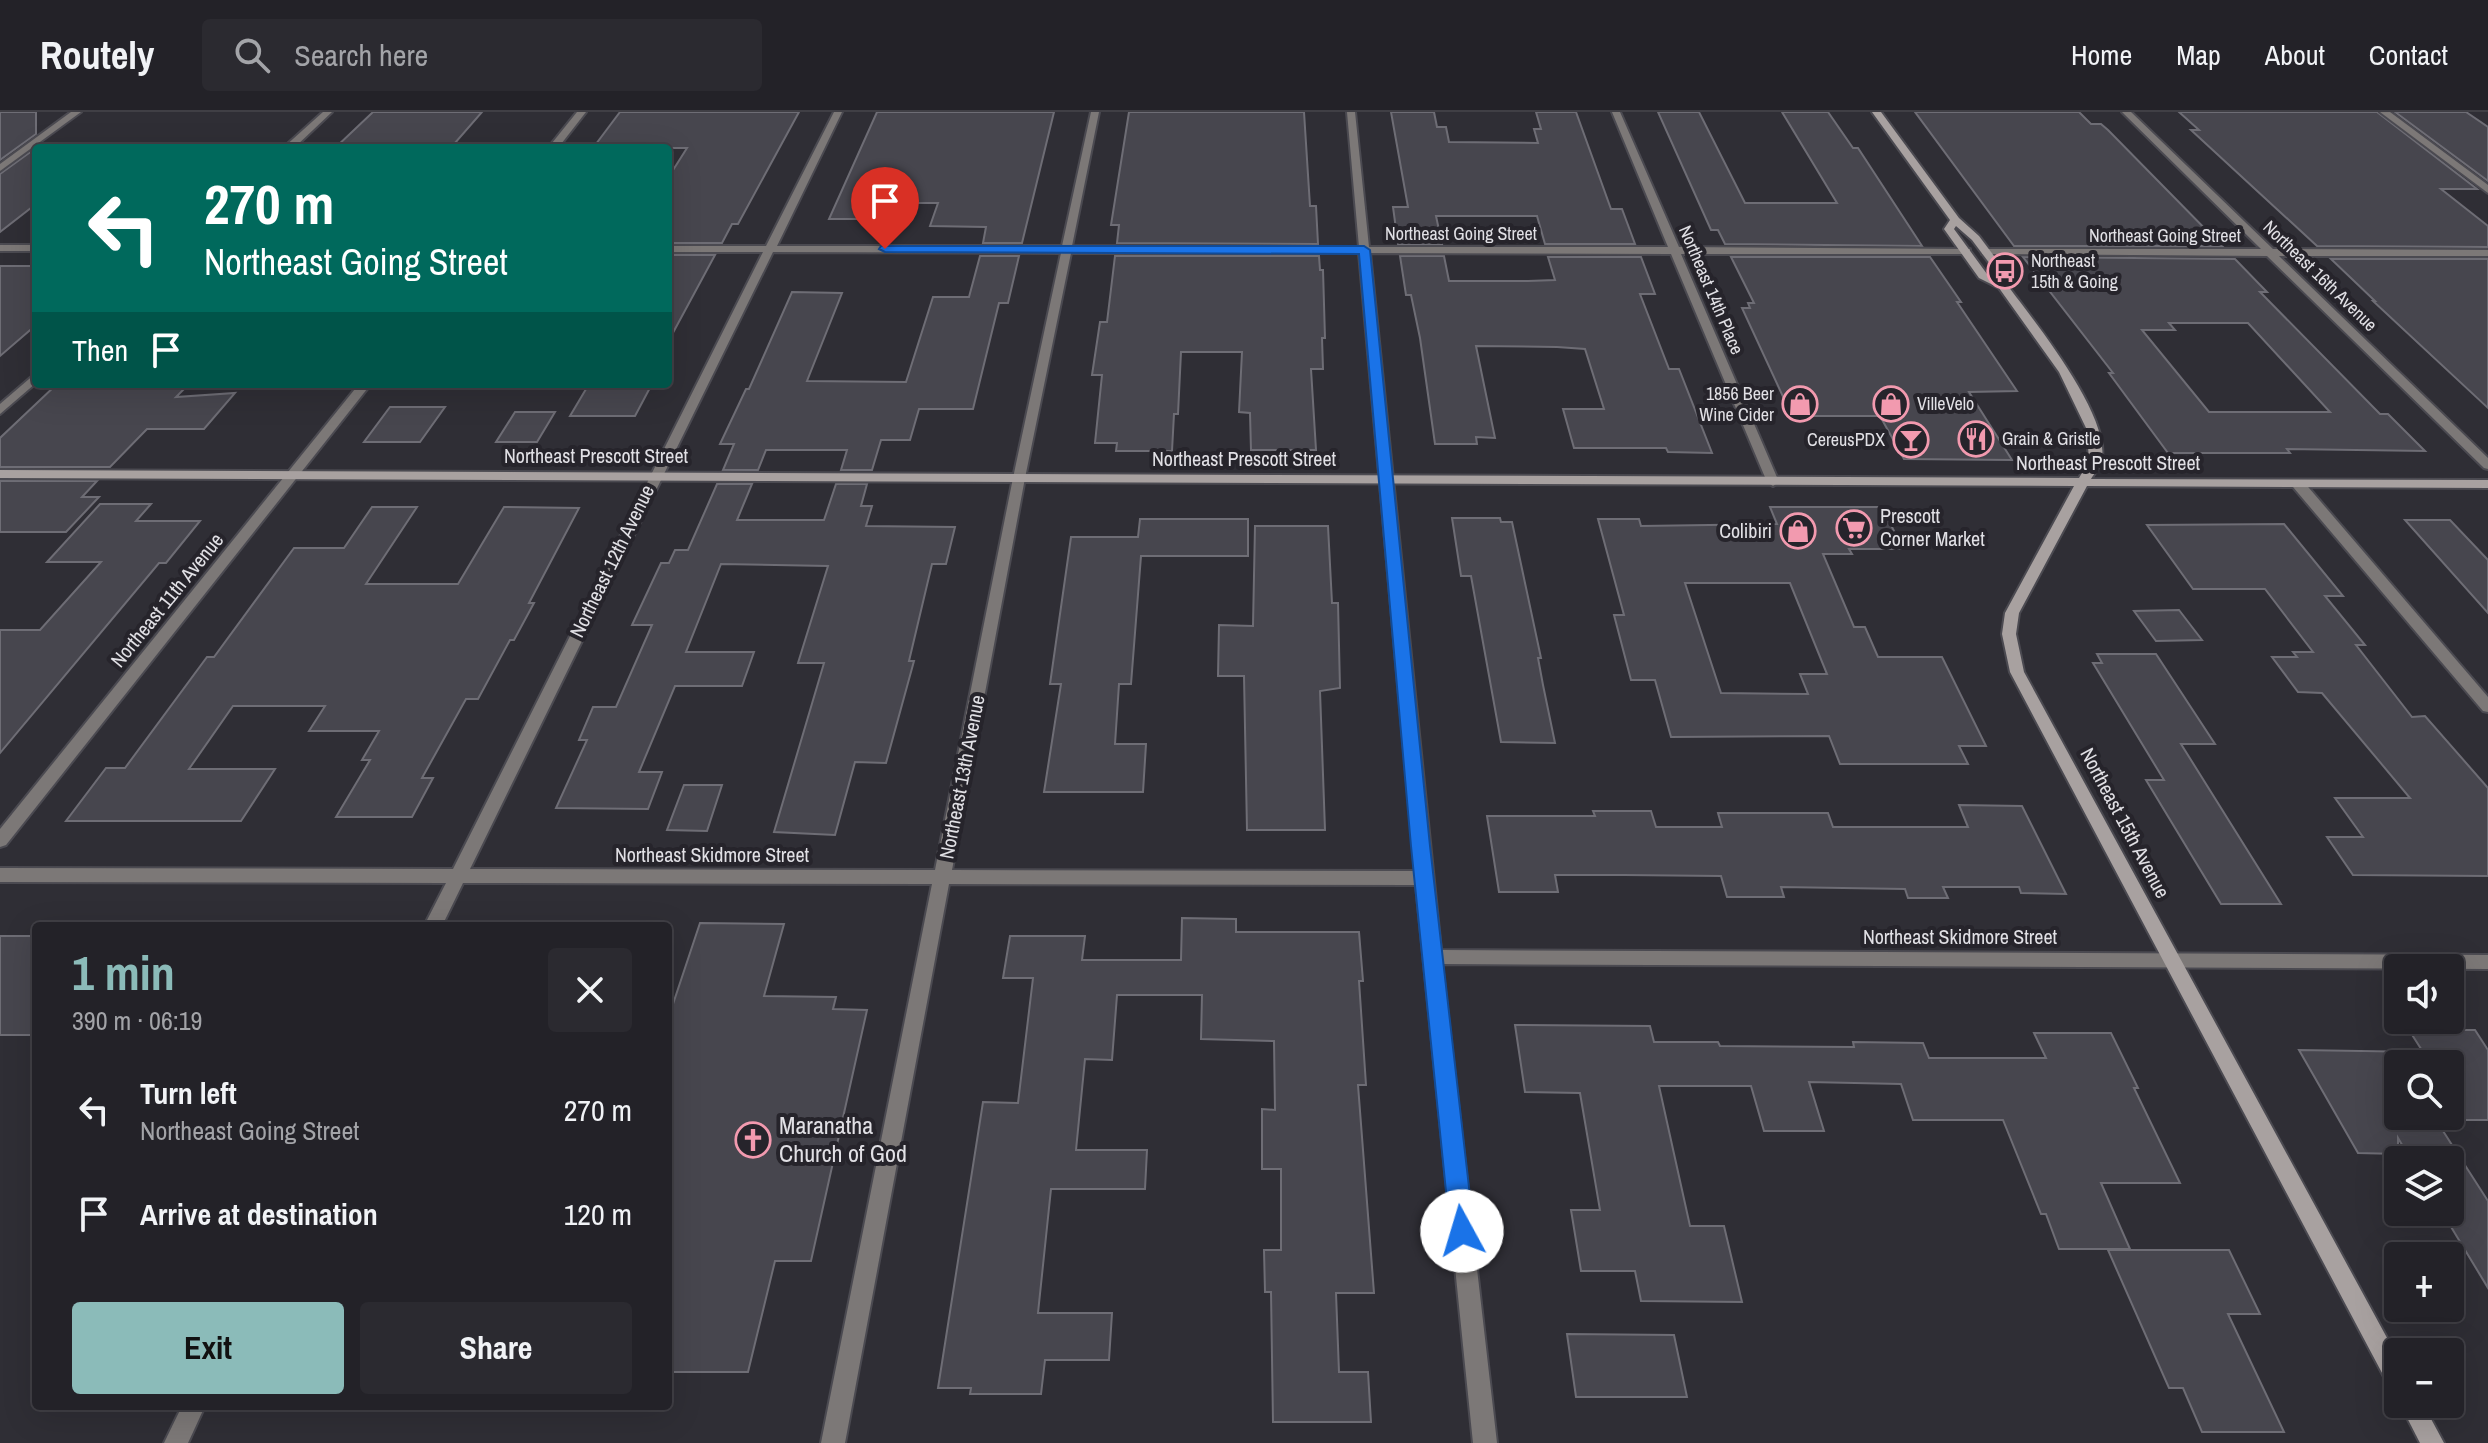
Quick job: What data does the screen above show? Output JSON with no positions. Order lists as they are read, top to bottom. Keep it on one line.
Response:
{"streets":{"street":["Northeast Going Street","Northeast 16th Avenue","Northeast 14th Place","Northeast Prescott Street","Northeast 12th Avenue","Northeast 11th Avenue","Northeast 13th Avenue","Northeast 15th Avenue","Northeast Skidmore Street"]},"crossings":[["Northeast Going Street","Northeast 16th Avenue"],["Northeast Going Street","Northeast 14th Place"],["Northeast Going Street","Northeast 12th Avenue"],["Northeast Going Street","Northeast 13th Avenue"],["Northeast Going Street","Northeast 15th Avenue"],["Northeast 14th Place","Northeast Prescott Street"],["Northeast Prescott Street","Northeast 12th Avenue"],["Northeast Prescott Street","Northeast 11th Avenue"],["Northeast Prescott Street","Northeast 13th Avenue"],["Northeast Prescott Street","Northeast 15th Avenue"],["Northeast 12th Avenue","Northeast Skidmore Street"],["Northeast 13th Avenue","Northeast Skidmore Street"],["Northeast 15th Avenue","Northeast Skidmore Street"]],"places":{"bus stop":["Northeast 15th & Going"],"shop":["1856 Beer Wine Cider","VilleVelo","Colibiri"],"restaurant":["Grain & Gristle"],"bar":["CereusPDX"],"supermarket":["Prescott Corner Market"],"church":["Maranatha Church of God"]},"page":{"header":"Routely","search":"Search here","nav":["Home","Map","About","Contact"],"turn":["270 m","Northeast Going Street"],"then":"Then","heading":["1 min","390 m · 06:19"],"map_buttons":["+","−"],"list":[{"name":"Turn left","note":"Northeast Going Street","value":"270 m"},{"name":"Arrive at destination","value":"120 m"}],"buttons":["Exit","Share"]}}
